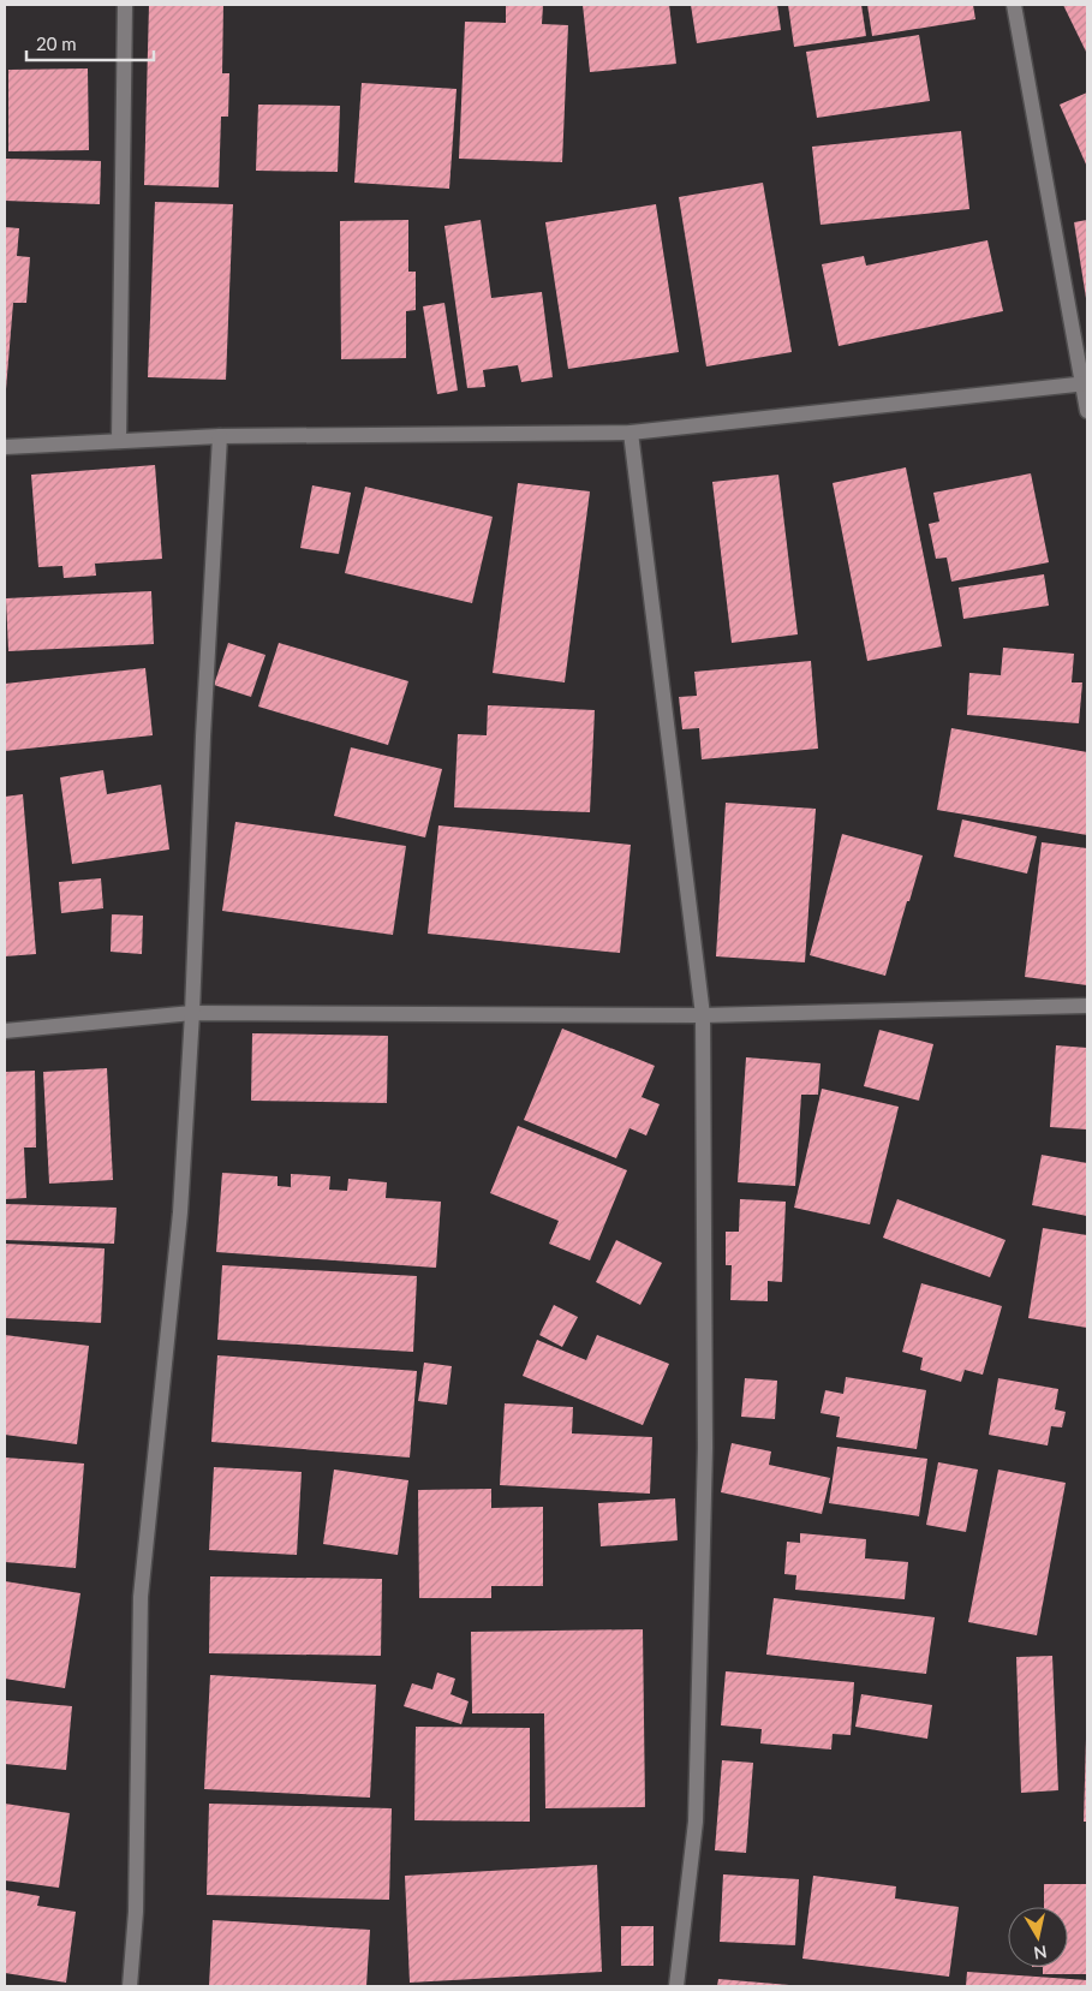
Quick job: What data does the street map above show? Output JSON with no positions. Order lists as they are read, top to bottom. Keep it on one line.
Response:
{"scale_bar":"20 m","north":"bottom"}
